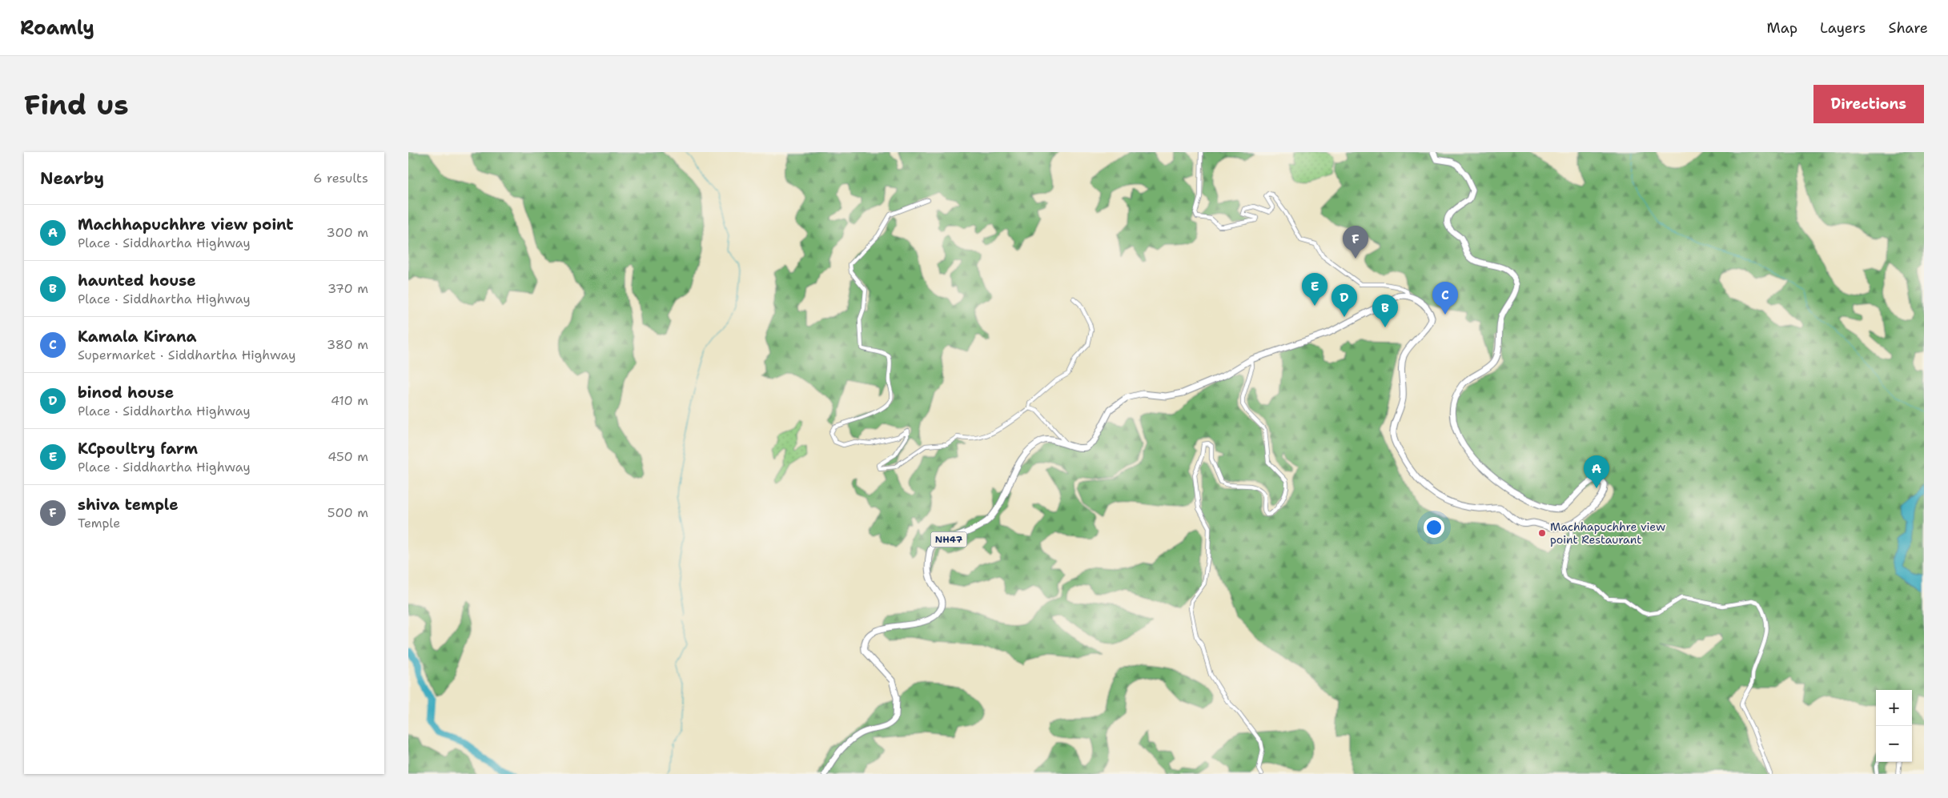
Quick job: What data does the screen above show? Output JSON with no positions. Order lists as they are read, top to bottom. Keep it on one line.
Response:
{"streets":{"highway":["NH47"]},"places":["Machhapuchhre view point Restaurant"],"page":{"header":"Roamly","nav":["Map","Layers","Share"],"buttons":"Directions","title":"Find us","heading":["Nearby","6 results"],"list":[{"mark":"A","name":"Machhapuchhre view point","note":"Place · Siddhartha Highway","value":"300 m"},{"mark":"B","name":"haunted house","note":"Place · Siddhartha Highway","value":"370 m"},{"mark":"C","name":"Kamala Kirana","note":"Supermarket · Siddhartha Highway","value":"380 m"},{"mark":"D","name":"binod house","note":"Place · Siddhartha Highway","value":"410 m"},{"mark":"E","name":"KCpoultry farm","note":"Place · Siddhartha Highway","value":"450 m"},{"mark":"F","name":"shiva temple","note":"Temple","value":"500 m"}],"pins":["F","E","C","D","B","A"],"map_buttons":["+","−"]}}
